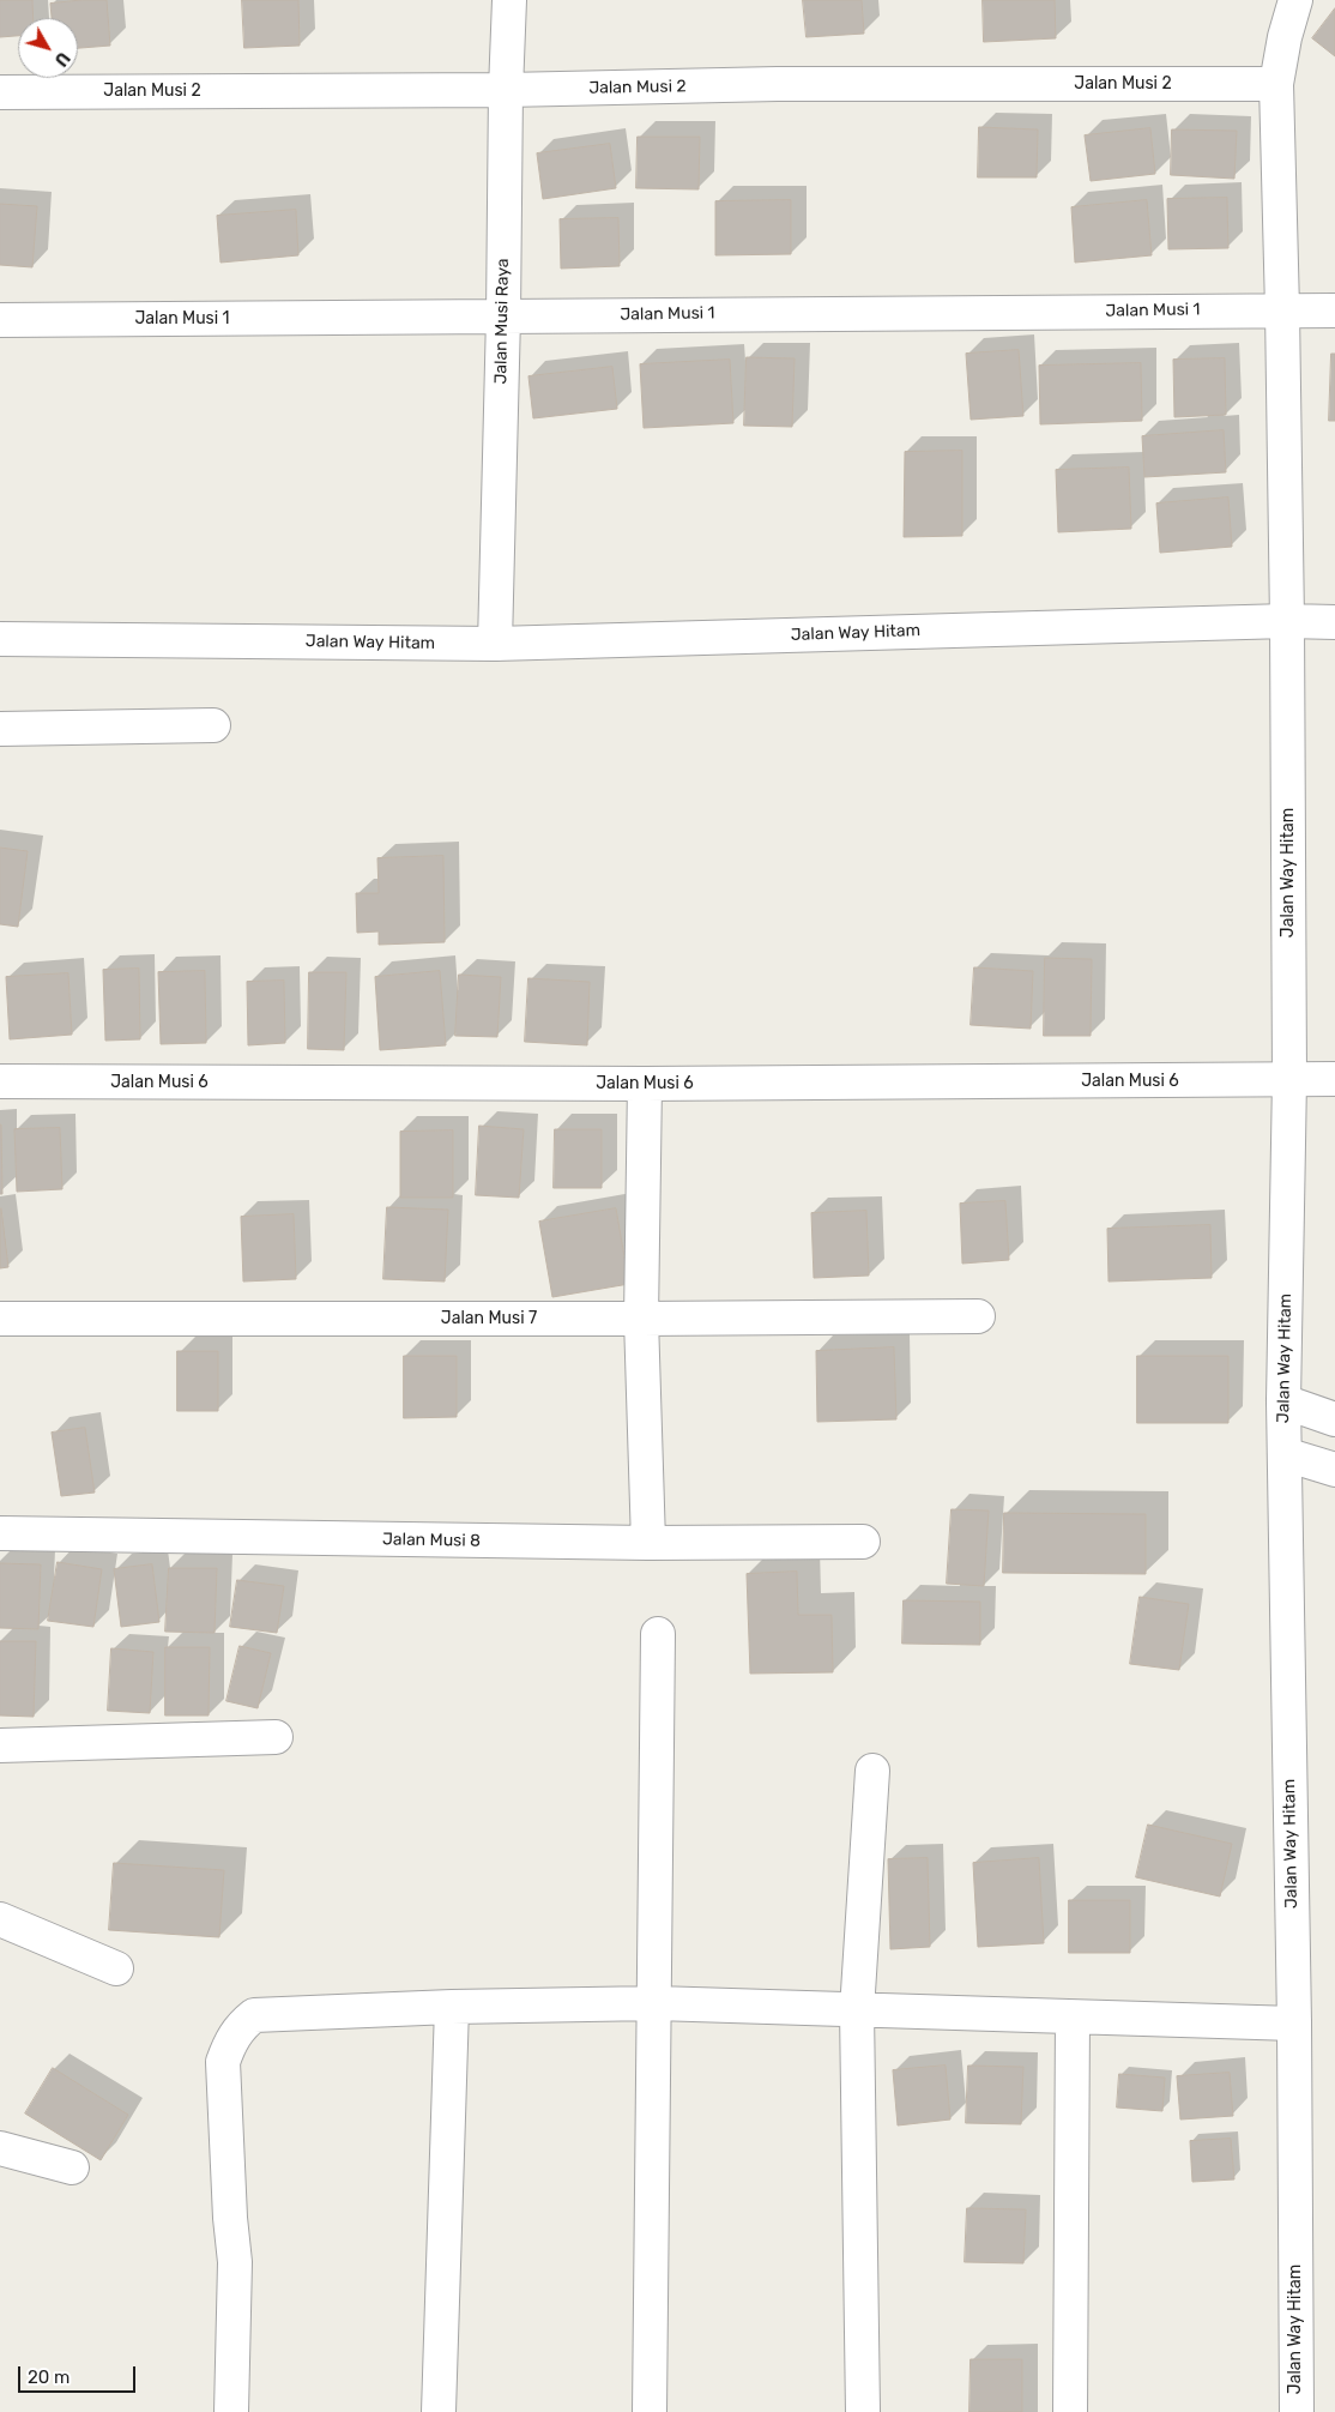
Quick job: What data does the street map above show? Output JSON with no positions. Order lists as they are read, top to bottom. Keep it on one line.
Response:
{"streets":{"street":["Jalan Musi 2","Jalan Musi 1","Jalan Musi Raya","Jalan Way Hitam","Jalan Musi 6","Jalan Musi 7","Jalan Musi 8"]},"crossings":[["Jalan Musi 2","Jalan Musi Raya"],["Jalan Musi 1","Jalan Musi Raya"],["Jalan Musi Raya","Jalan Way Hitam"],["Jalan Way Hitam","Jalan Musi 6"]],"scale_bar":"20 m","north":"bottom right"}
